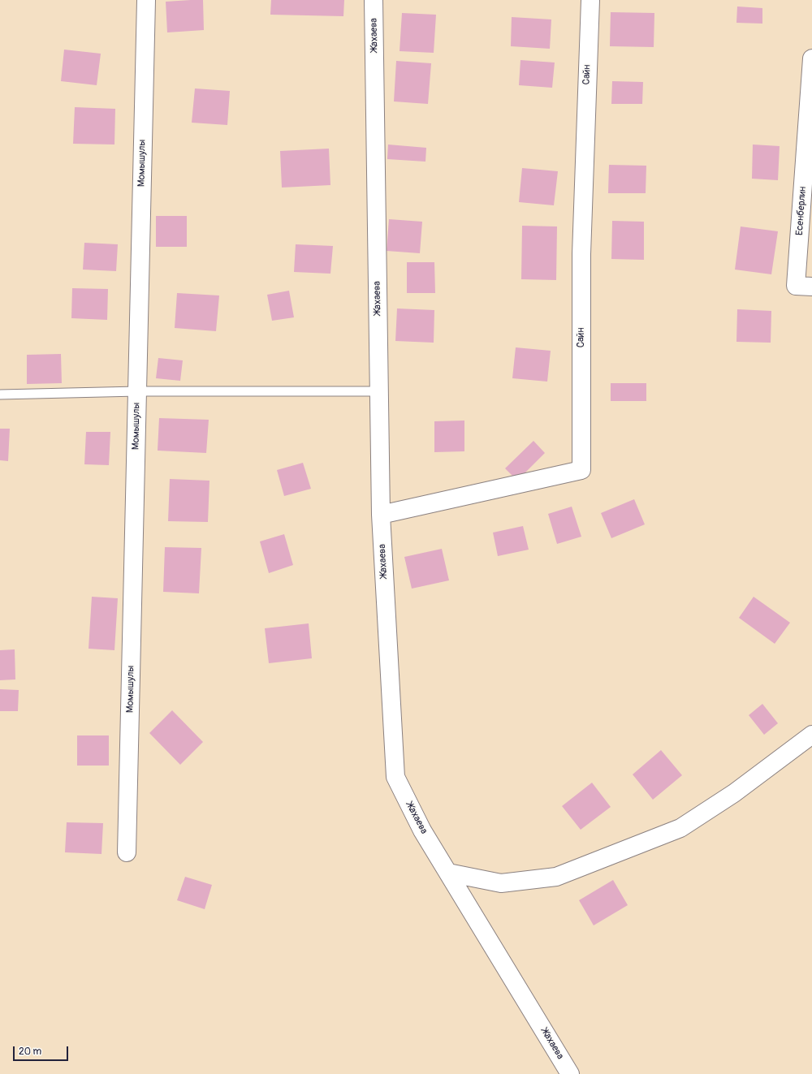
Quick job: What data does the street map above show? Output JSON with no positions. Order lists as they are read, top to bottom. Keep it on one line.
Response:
{"streets":{"street":["Жахаева","Сайн","Момышулы","Есенберлин"]},"crossings":[["Жахаева","Сайн"]],"scale_bar":"20 m"}
